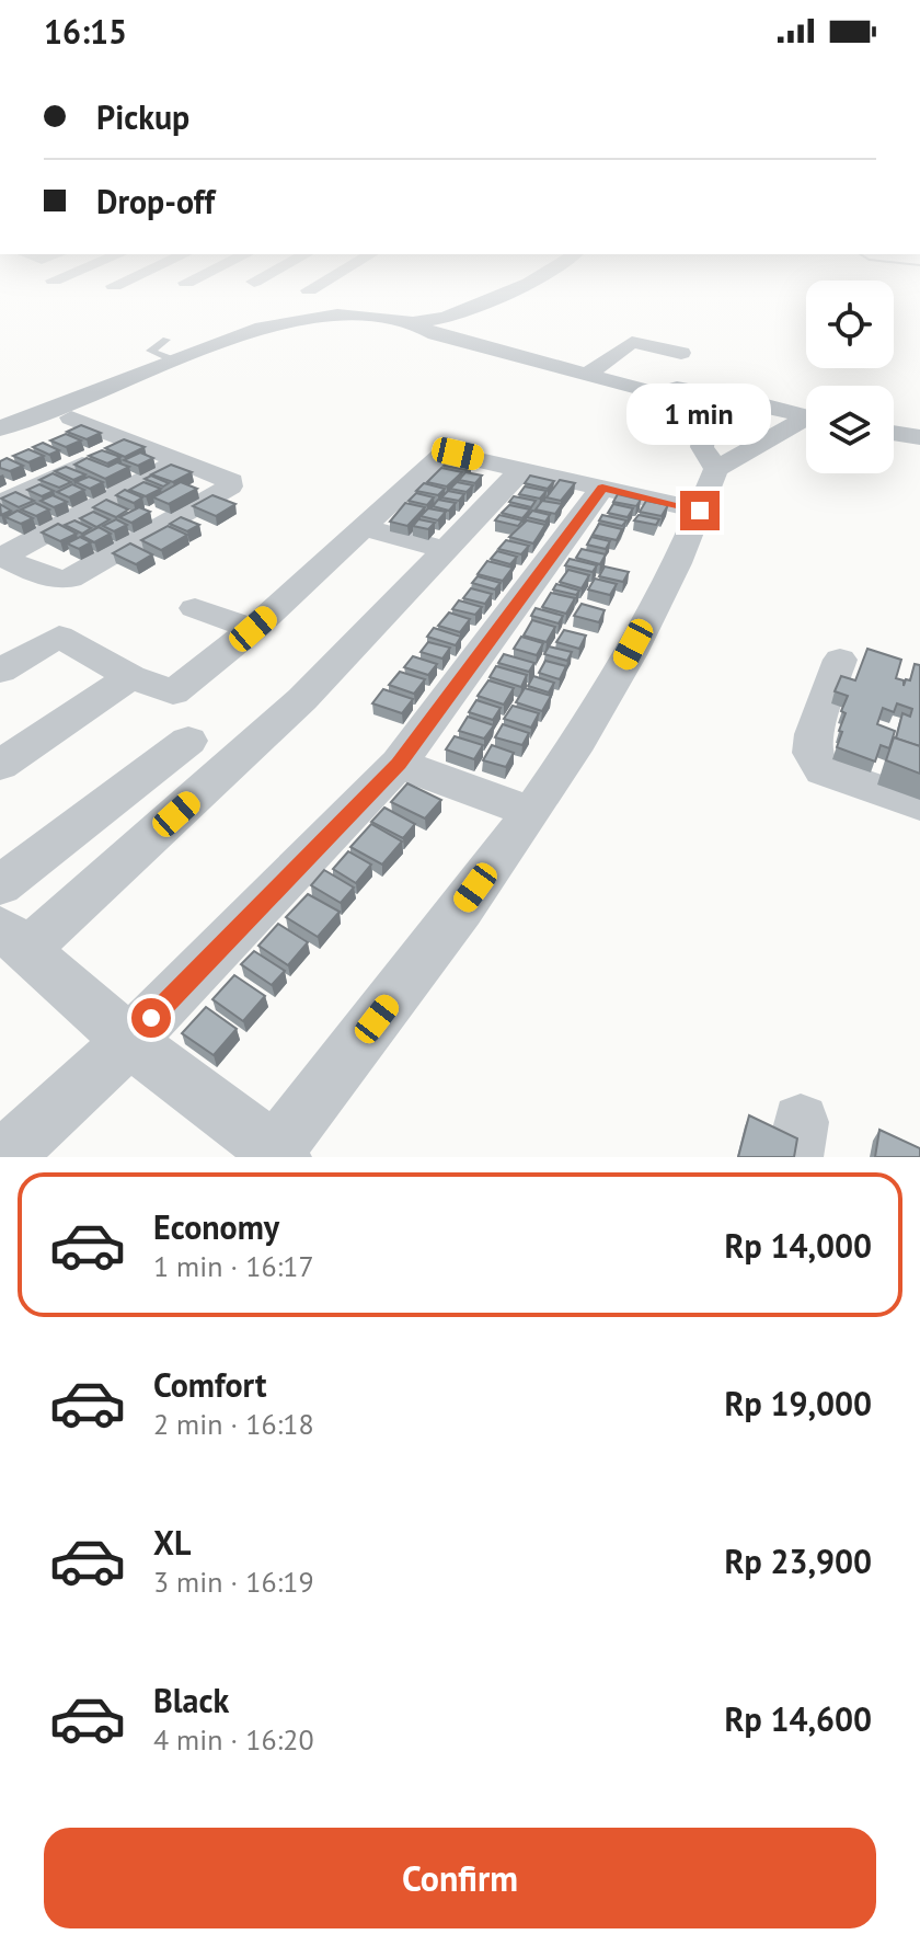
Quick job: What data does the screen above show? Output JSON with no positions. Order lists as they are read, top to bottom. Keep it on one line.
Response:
{"page":{"status":"16:15","banner":["Pickup","Drop-off"],"bubble":"1 min","list":[{"name":"Economy","note":"1 min · 16:17","value":"Rp 14,000"},{"name":"Comfort","note":"2 min · 16:18","value":"Rp 19,000"},{"name":"XL","note":"3 min · 16:19","value":"Rp 23,900"},{"name":"Black","note":"4 min · 16:20","value":"Rp 14,600"}],"buttons":"Confirm"}}
